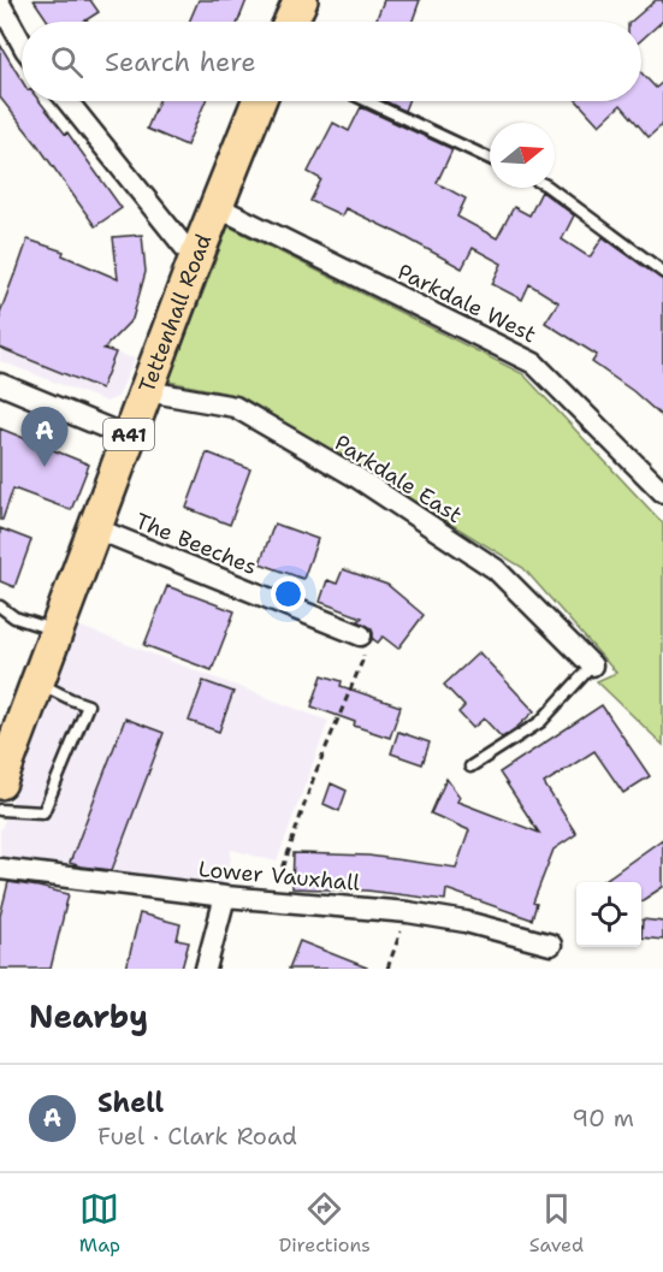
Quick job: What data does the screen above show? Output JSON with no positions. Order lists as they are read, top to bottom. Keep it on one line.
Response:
{"streets":{"highway":["Tettenhall Road","A41"],"street":["Parkdale West","Parkdale East","The Beeches","Lower Vauxhall"]},"crossings":[["Parkdale West","Tettenhall Road"],["Tettenhall Road","Parkdale East"],["Tettenhall Road","The Beeches"]],"north":"right","page":{"search":"Search here","pins":"A","heading":"Nearby","list":[{"mark":"A","name":"Shell","note":"Fuel · Clark Road","value":"90 m"}],"nav":["Map","Directions","Saved"]}}
